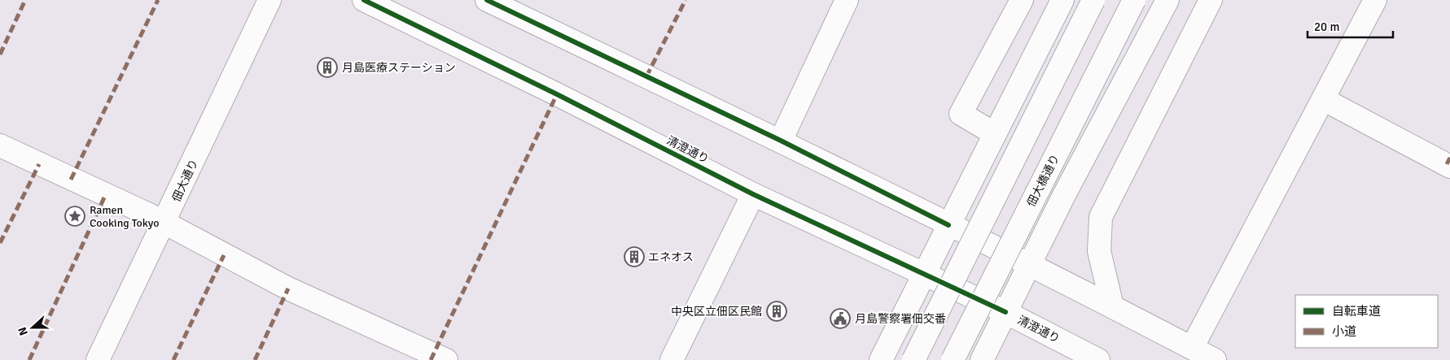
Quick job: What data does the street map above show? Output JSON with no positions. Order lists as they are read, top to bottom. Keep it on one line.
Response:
{"streets":{"main road":["清澄通り","佃大通り","佃大橋通り"]},"places":{"building":["月島医療ステーション","エネオス","中央区立佃区民館"],"place":["Ramen Cooking Tokyo"],"public building":["月島警察署佃交番"]},"legend":["自転車道","小道"],"scale_bar":"20 m","north":"left"}
